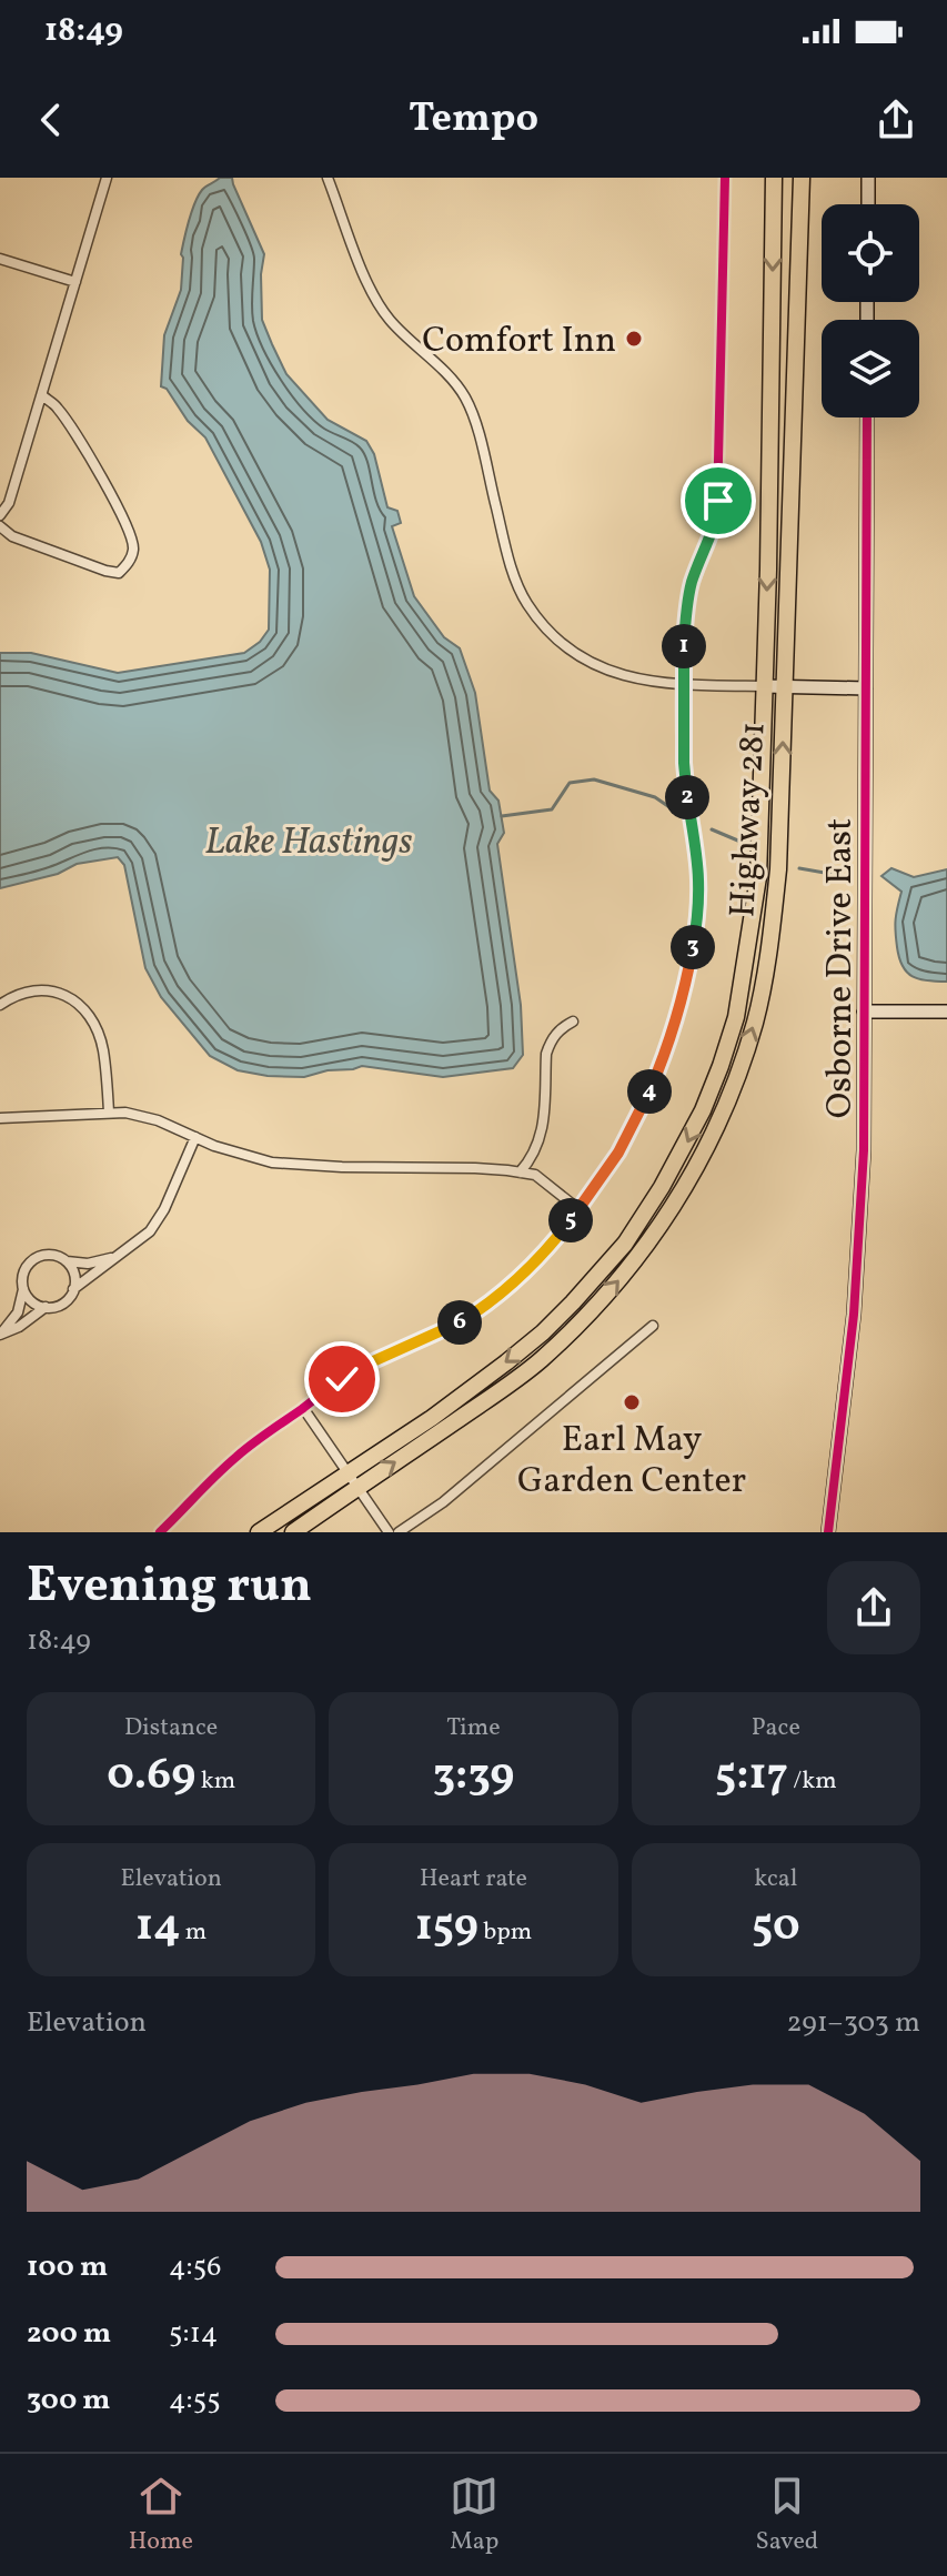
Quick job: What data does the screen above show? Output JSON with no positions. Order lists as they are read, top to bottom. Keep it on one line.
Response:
{"streets":{"highway":["Highway 281"],"street":["Osborne Drive East"]},"water":["Lake Hastings"],"places":["Comfort Inn","Earl May Garden Center"],"page":{"status":"18:49","header":"Tempo","pins":["1","2","3","4","5","6"],"heading":["Evening run","18:49"],"stats":[["Distance","0.69 km"],["Time","3:39"],["Pace","5:17 /km"],["Elevation","14 m"],["Heart rate","159 bpm"],["kcal","50"]],"chart":["Elevation","291–303 m"],"list":[{"name":"100 m","note":"4:56"},{"name":"200 m","note":"5:14"},{"name":"300 m","note":"4:55"}],"tabs":["Home","Map","Saved"]}}
